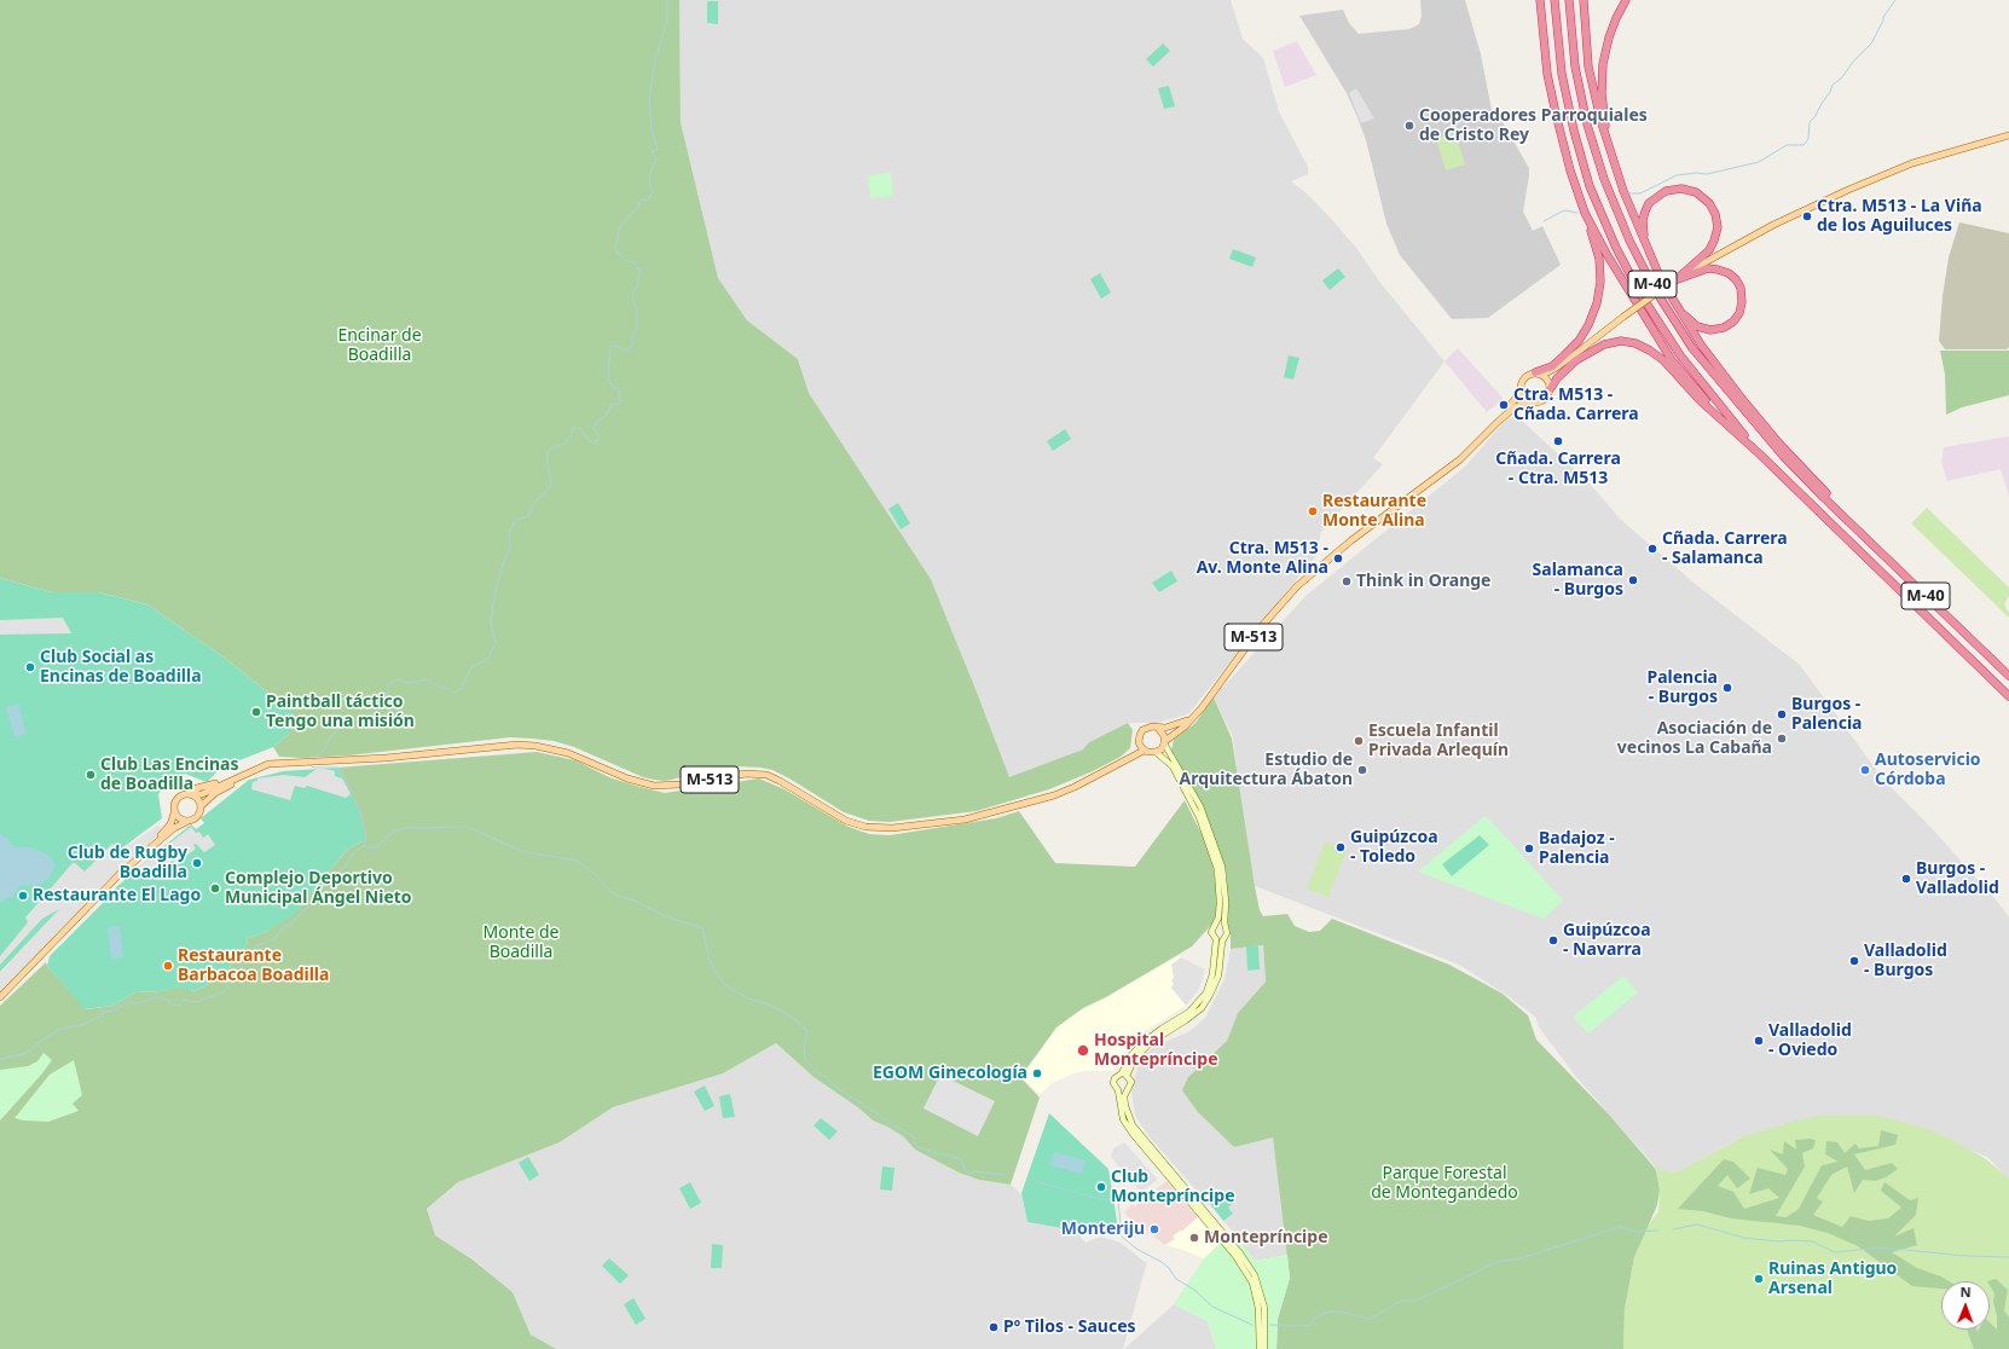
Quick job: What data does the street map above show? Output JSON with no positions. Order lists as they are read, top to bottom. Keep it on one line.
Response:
{"streets":{"highway":["M-40"],"main road":["M-513"]},"parks":["Encinar de Boadilla","Monte de Boadilla","Parque Forestal de Montegandedo"],"places":["Cooperadores Parroquiales de Cristo Rey","Ctra. M513 - La Viña de los Aguiluces","Ctra. M513 - Cñada. Carrera","Cñada. Carrera - Ctra. M513","Restaurante Monte Alina","Cñada. Carrera - Salamanca","Ctra. M513 - Av. Monte Alina","Salamanca - Burgos","Think in Orange","Club Social as Encinas de Boadilla","Palencia - Burgos","Paintball táctico Tengo una misión","Burgos - Palencia","Asociación de vecinos La Cabaña","Escuela Infantil Privada Arlequín","Estudio de Arquitectura Ábaton","Autoservicio Córdoba","Club Las Encinas de Boadilla","Guipúzcoa - Toledo","Badajoz - Palencia","Club de Rugby Boadilla","Burgos - Valladolid","Complejo Deportivo Municipal Ángel Nieto","Restaurante El Lago","Guipúzcoa - Navarra","Valladolid - Burgos","Restaurante Barbacoa Boadilla","Valladolid - Oviedo","Hospital Montepríncipe","EGOM Ginecología","Club Montepríncipe","Monteriju","Montepríncipe","Ruinas Antiguo Arsenal","Pº Tilos - Sauces"],"north":"top"}
